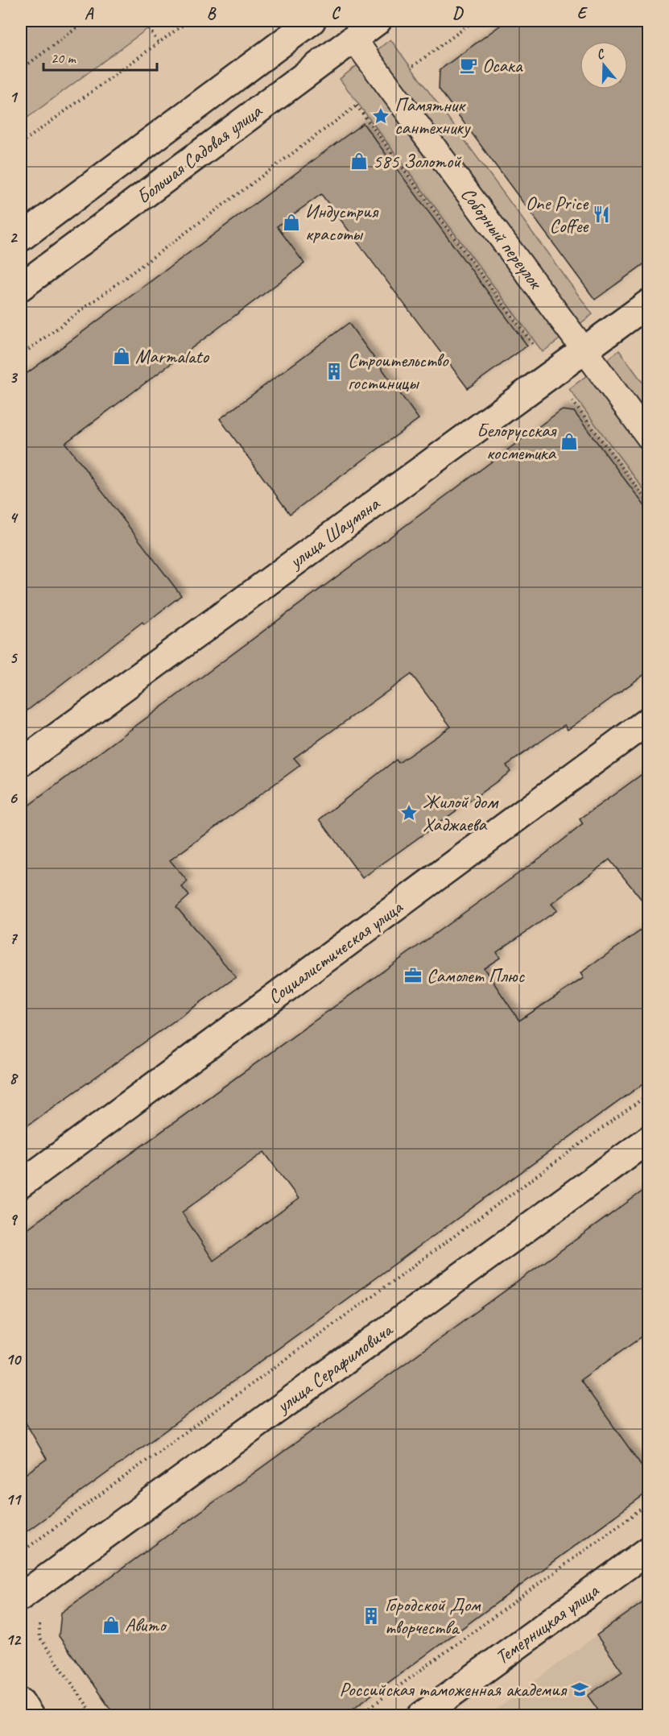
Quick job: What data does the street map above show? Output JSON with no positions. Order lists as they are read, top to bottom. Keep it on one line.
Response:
{"streets":{"street":["Большая Садовая улица","Соборный переулок","улица Шаумяна","Социалистическая улица","улица Серафимовича","Темерницкая улица"]},"crossings":[["Большая Садовая улица","Соборный переулок"],["Соборный переулок","улица Шаумяна"]],"places":{"cafe":["Осака"],"place":["Памятник сантехнику","Жилой дом Хаджаева"],"shop":["585 Золотой","Индустрия красоты","Marmalato","Белорусская косметика","Авито"],"restaurant":["One Price Coffee"],"building":["Строительство гостиницы","Городской Дом творчества"],"office":["Самолет Плюс"],"school or university":["Российская таможенная академия"]},"scale_bar":"20 m","north":"top","grid":{"columns":["A","B","C","D","E"],"rows":["1","2","3","4","5","6","7","8","9","10","11","12"]}}
